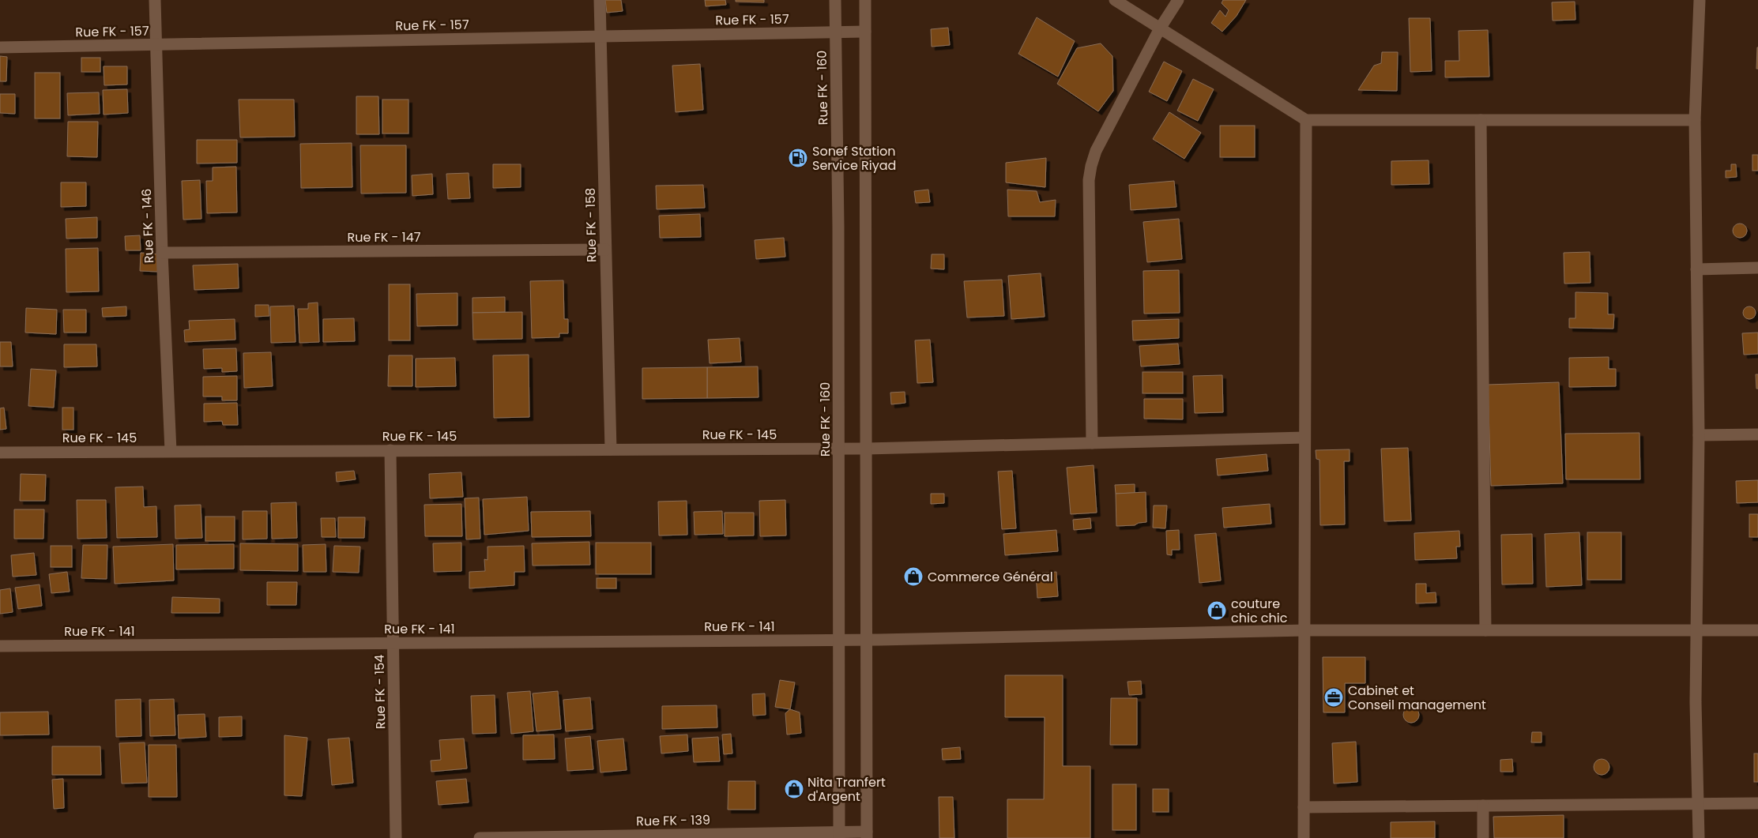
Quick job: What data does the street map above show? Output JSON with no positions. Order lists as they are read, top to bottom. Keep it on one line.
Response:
{"streets":{"street":["Rue FK - 157","Rue FK - 160","Rue FK - 158","Rue FK - 146","Rue FK - 147","Rue FK - 145","Rue FK - 141","Rue FK - 154","Rue FK - 139"]},"crossings":[["Rue FK - 157","Rue FK - 160"],["Rue FK - 157","Rue FK - 158"],["Rue FK - 157","Rue FK - 146"],["Rue FK - 160","Rue FK - 145"],["Rue FK - 160","Rue FK - 141"],["Rue FK - 160","Rue FK - 139"],["Rue FK - 158","Rue FK - 147"],["Rue FK - 158","Rue FK - 145"],["Rue FK - 146","Rue FK - 147"],["Rue FK - 146","Rue FK - 145"],["Rue FK - 145","Rue FK - 154"],["Rue FK - 141","Rue FK - 154"]],"places":{"fuel station":["Sonef Station Service Riyad"],"shop":["Commerce Général","couture chic chic","Nita Tranfert d'Argent"],"office":["Cabinet et Conseil management"]}}
